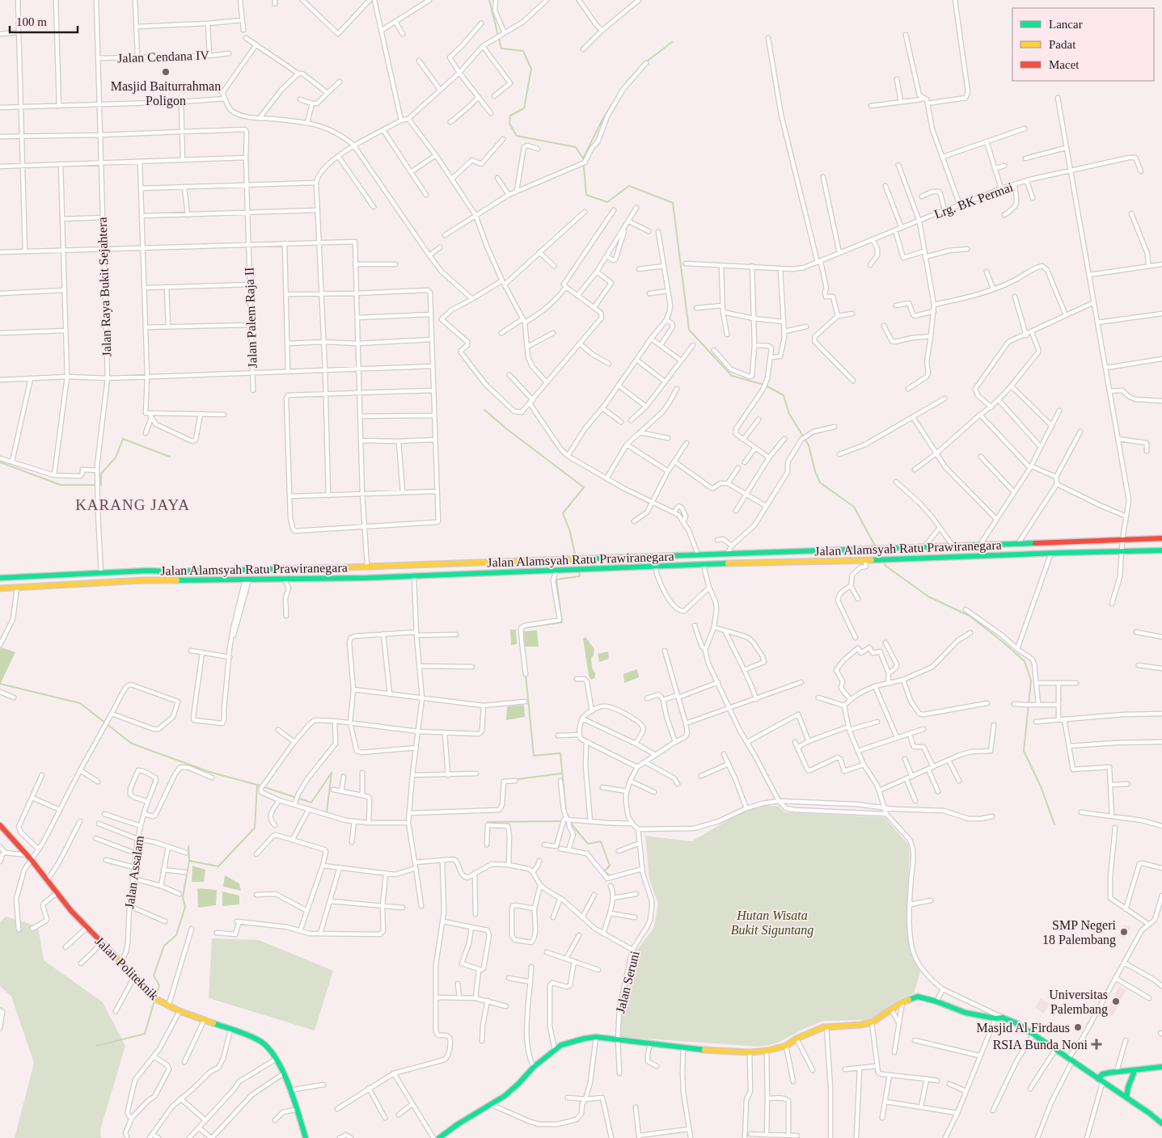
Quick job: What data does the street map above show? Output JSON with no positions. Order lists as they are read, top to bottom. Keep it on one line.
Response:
{"streets":{"main road":["Jalan Alamsyah Ratu Prawiranegara","Jalan Politeknik"],"street":["Jalan Cendana IV","Lrg. BK Permai","Jalan Raya Bukit Sejahtera","Jalan Palem Raja II","Jalan Assalam","Jalan Seruni"]},"crossings":[["Jalan Cendana IV","Jalan Raya Bukit Sejahtera"],["Jalan Raya Bukit Sejahtera","Jalan Alamsyah Ratu Prawiranegara"],["Jalan Assalam","Jalan Politeknik"]],"districts":["KARANG JAYA"],"parks":["Hutan Wisata Bukit Siguntang"],"places":{"other":["Masjid Baiturrahman Poligon","SMP Negeri 18 Palembang","Universitas Palembang","Masjid Al Firdaus"],"health":["RSIA Bunda Noni"]},"legend":["Lancar","Padat","Macet"],"scale_bar":"100 m"}
